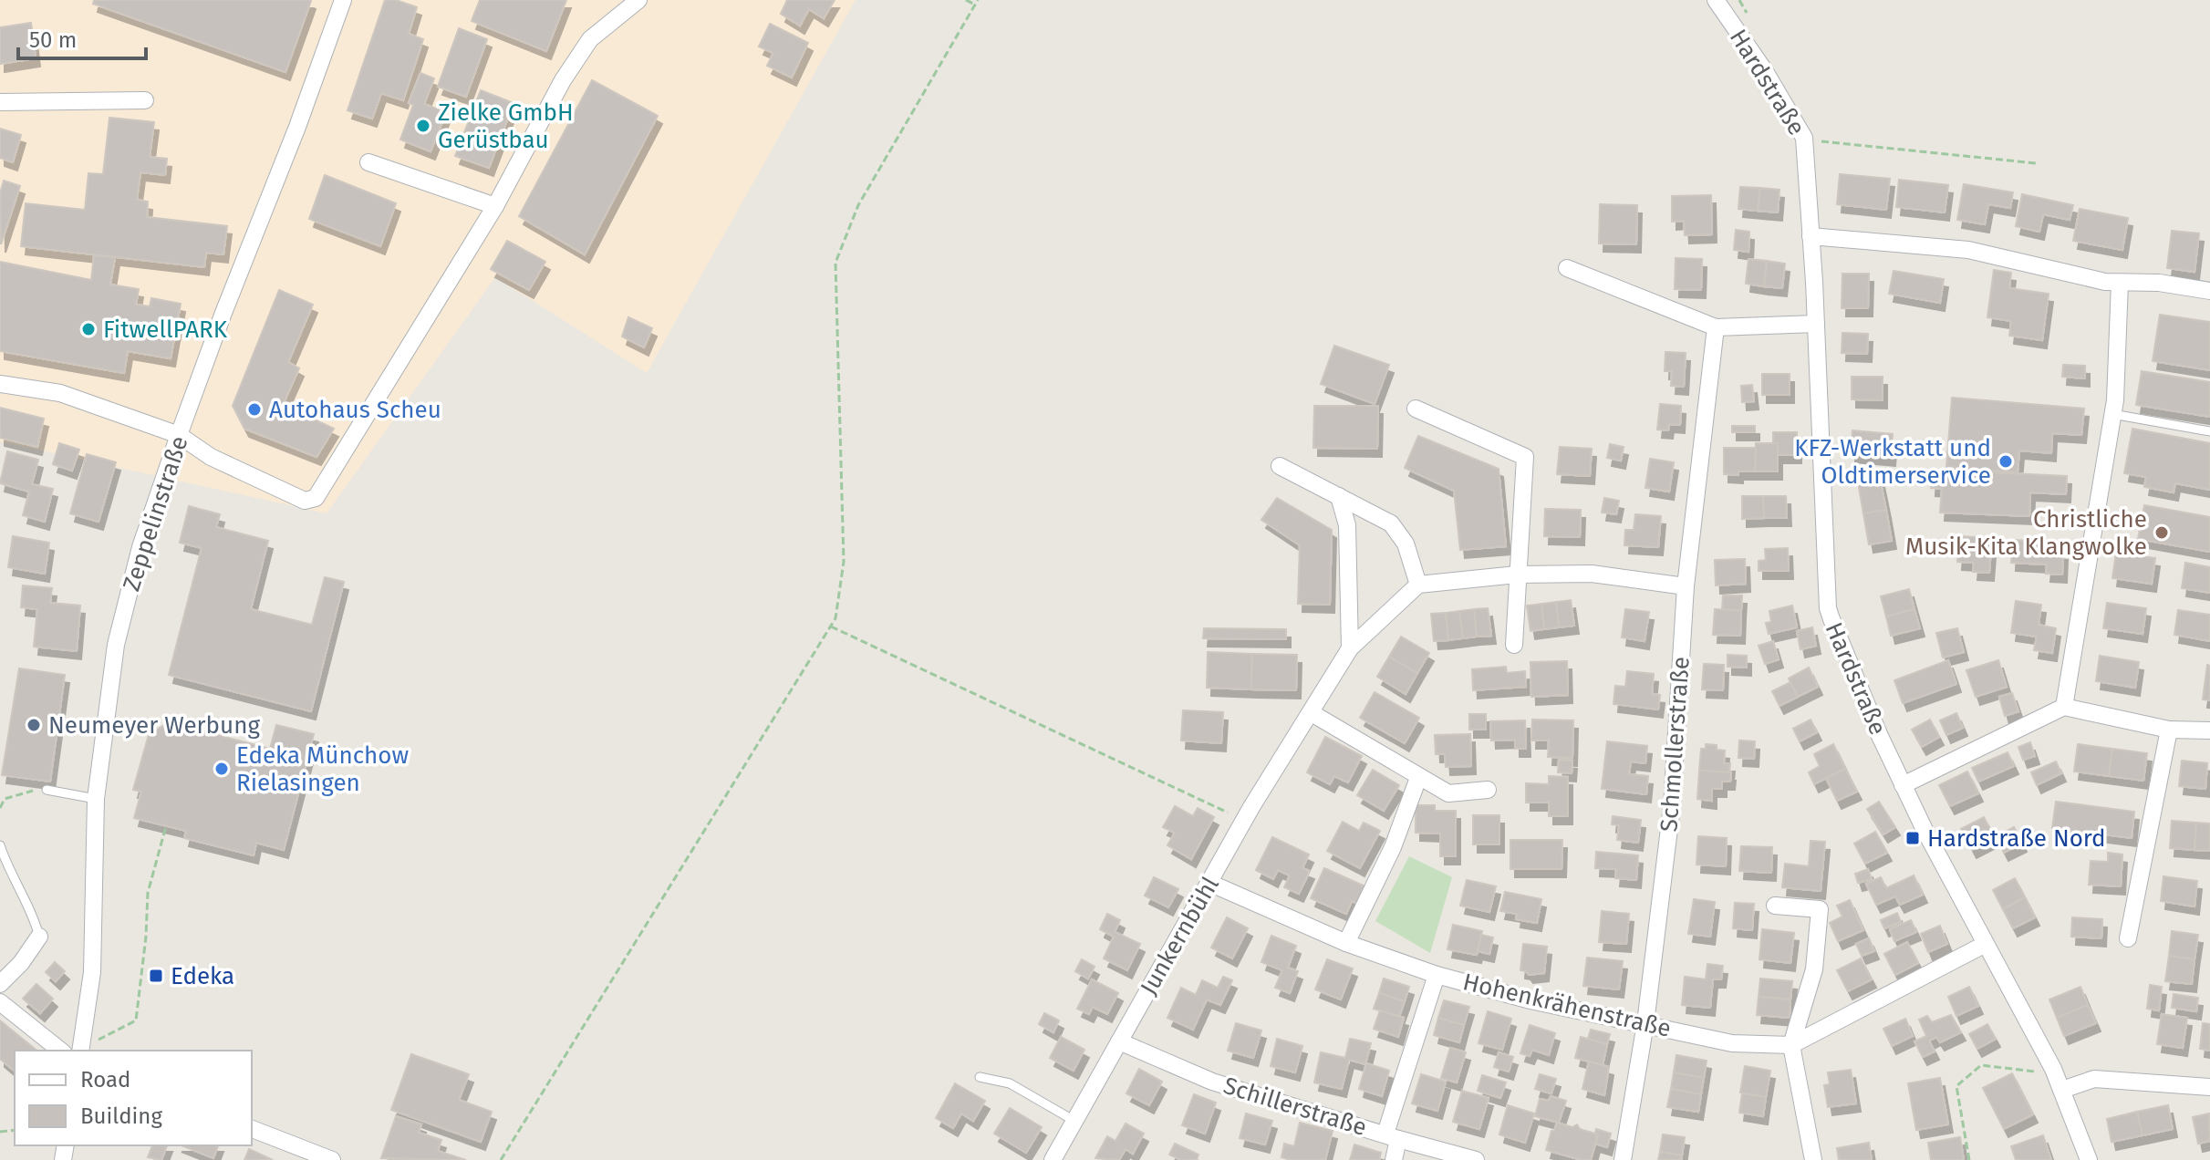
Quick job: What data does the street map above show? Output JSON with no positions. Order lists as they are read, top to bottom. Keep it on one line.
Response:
{"streets":{"street":["Hardstraße","Zeppelinstraße","Schmollerstraße","Junkernbühl","Hohenkrähenstraße","Schillerstraße"]},"crossings":[["Hardstraße","Hohenkrähenstraße"],["Schmollerstraße","Hohenkrähenstraße"],["Junkernbühl","Hohenkrähenstraße"],["Junkernbühl","Schillerstraße"]],"places":{"other":["Zielke GmbH Gerüstbau","FitwellPARK","Autohaus Scheu","KFZ-Werkstatt und Oldtimerservice","Christliche Musik-Kita Klangwolke","Neumeyer Werbung","Edeka Münchow Rielasingen"],"transit":["Hardstraße Nord","Edeka"]},"legend":["Road","Building"],"scale_bar":"50 m"}
